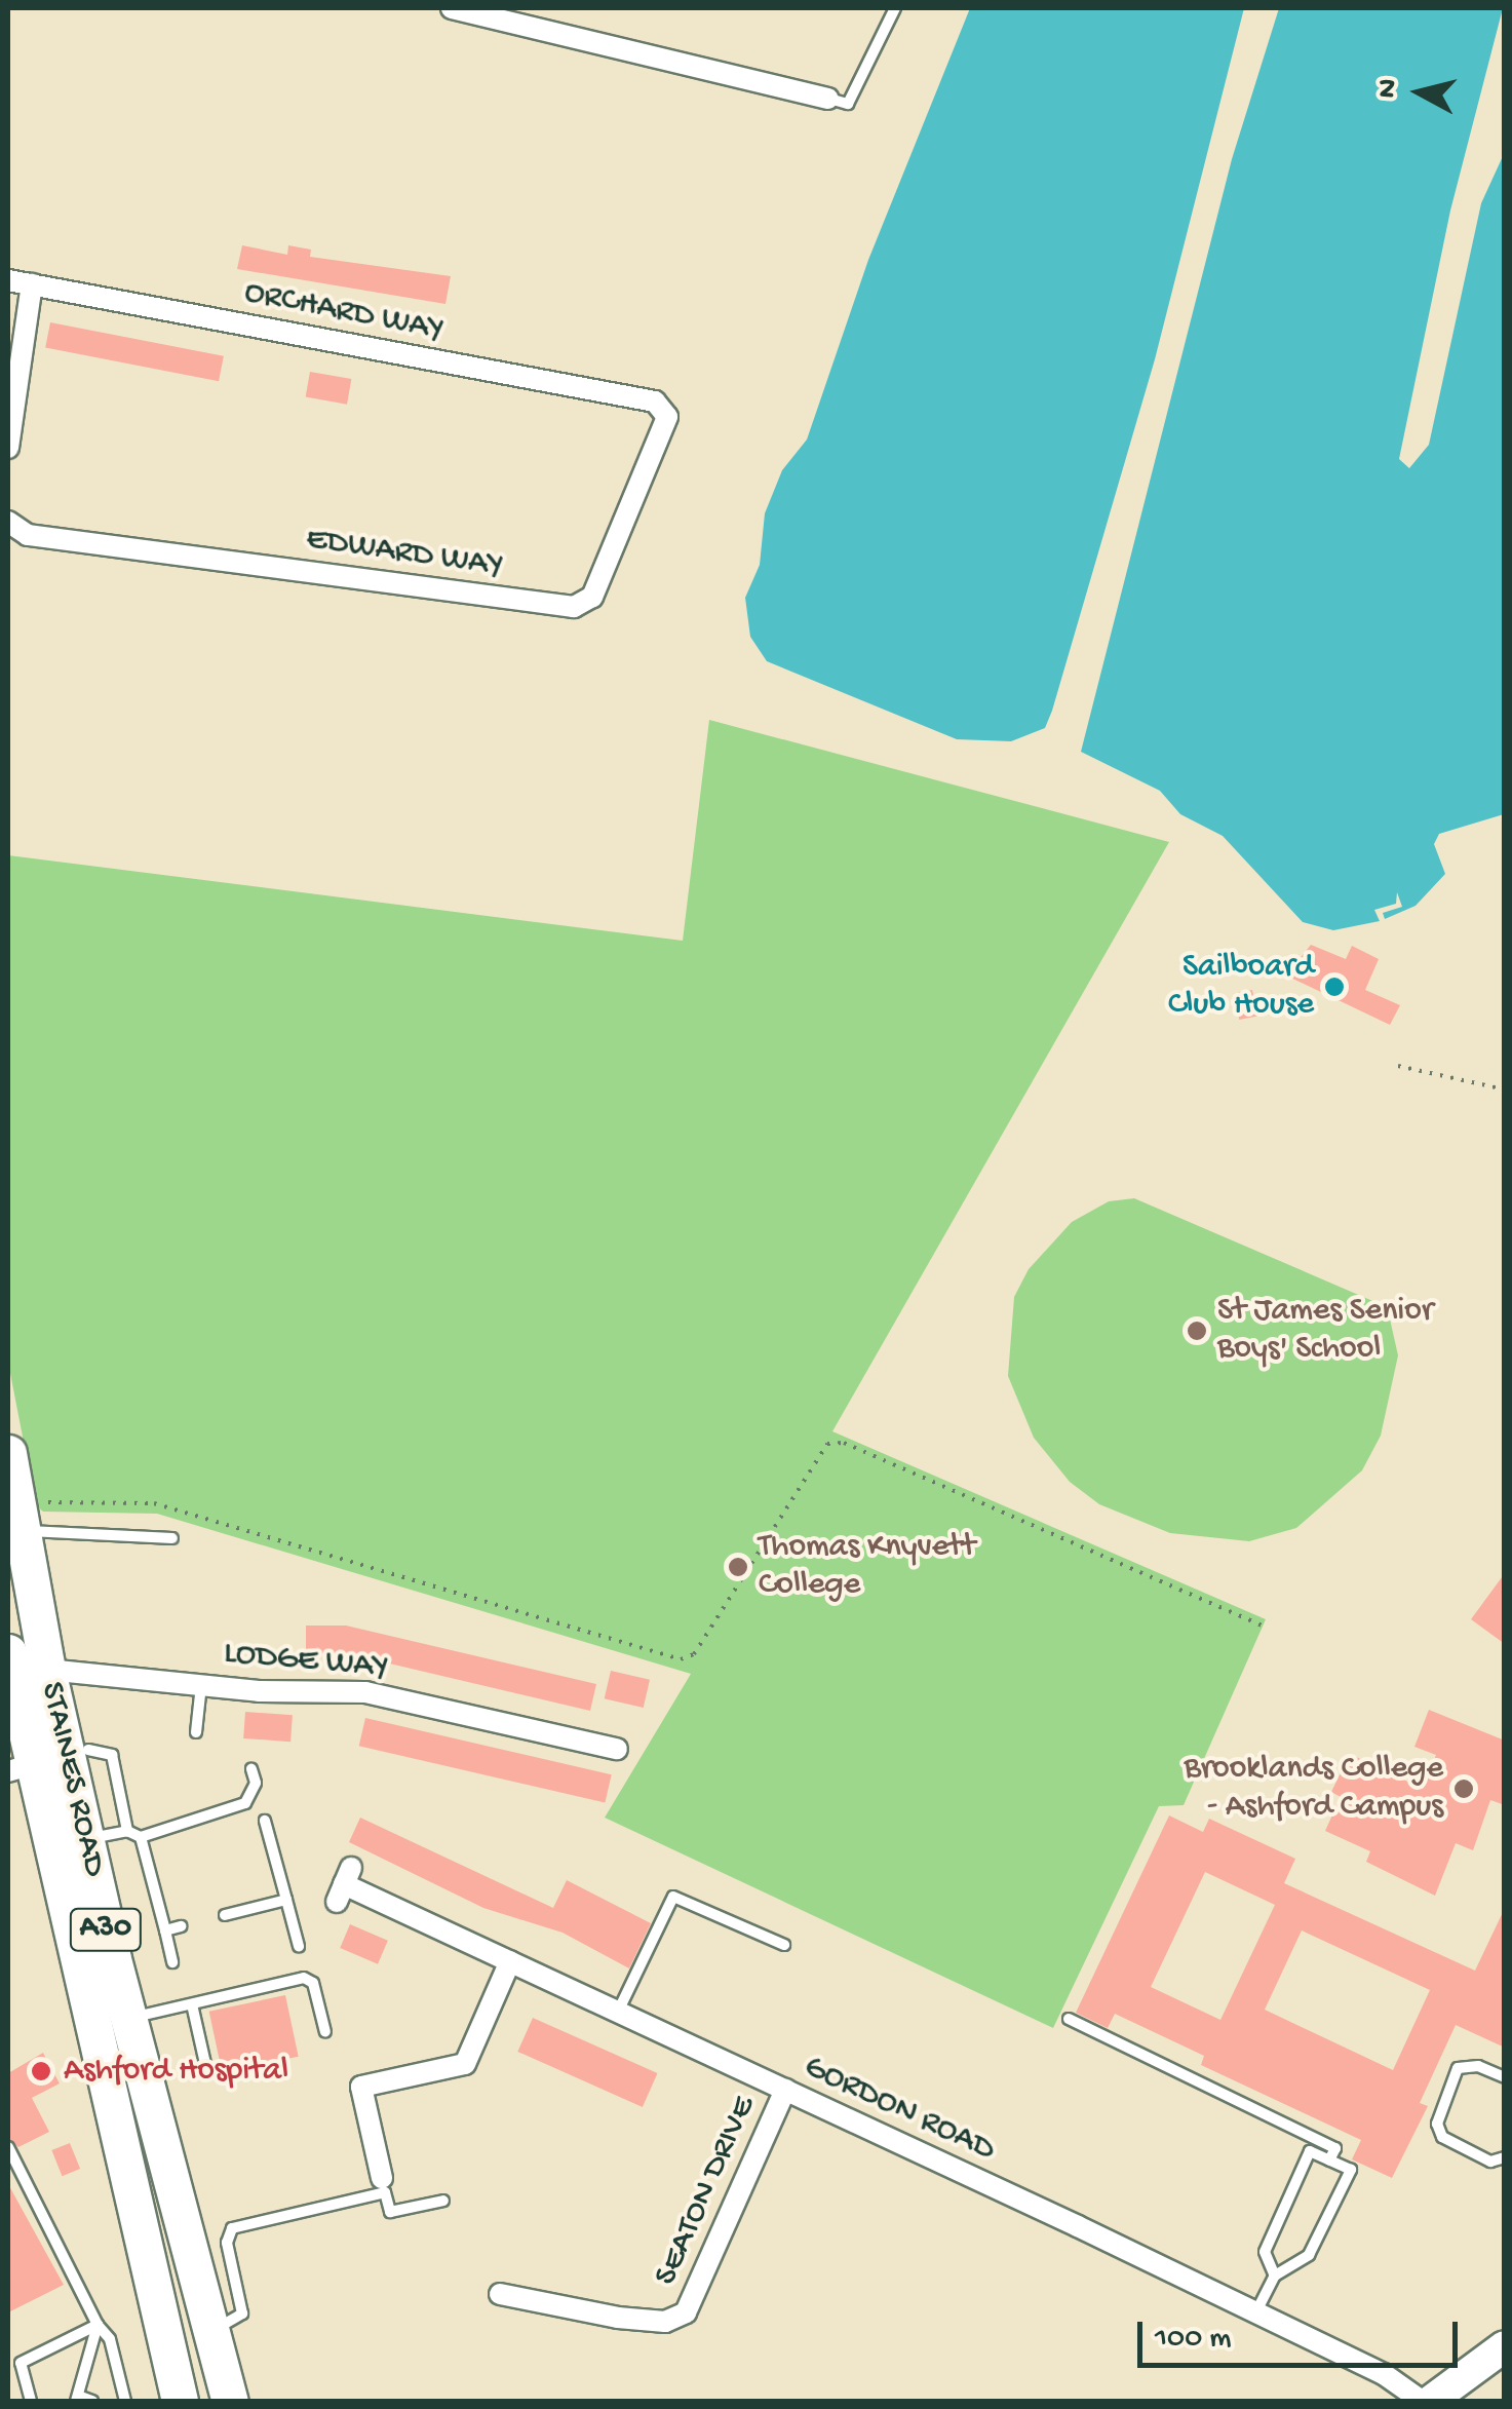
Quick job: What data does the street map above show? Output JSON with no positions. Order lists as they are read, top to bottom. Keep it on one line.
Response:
{"streets":{"highway":["STAINES ROAD","A30"],"street":["ORCHARD WAY","EDWARD WAY","LODGE WAY","GORDON ROAD","SEATON DRIVE"]},"crossings":[["ORCHARD WAY","EDWARD WAY"],["LODGE WAY","STAINES ROAD"],["GORDON ROAD","SEATON DRIVE"]],"places":["Sailboard Club House","St James Senior Boys' School","Thomas Knyvett College","Brooklands College - Ashford Campus","Ashford Hospital"],"scale_bar":"100 m","north":"left"}
